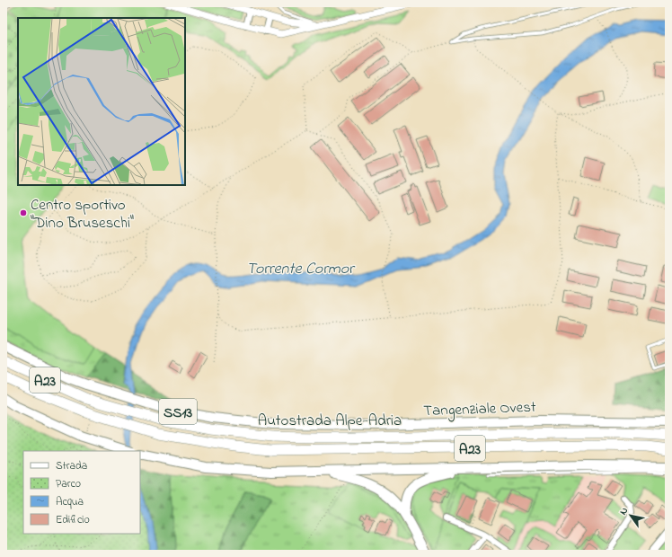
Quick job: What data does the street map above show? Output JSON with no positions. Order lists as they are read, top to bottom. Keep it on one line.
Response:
{"streets":{"highway":["A23","Tangenziale Ovest","SS13","Autostrada Alpe-Adria"]},"water":["Torrente Cormor"],"places":["Centro sportivo \"Dino Bruseschi\""],"legend":["Strada","Parco","Acqua","Edificio"],"north":"top left"}
